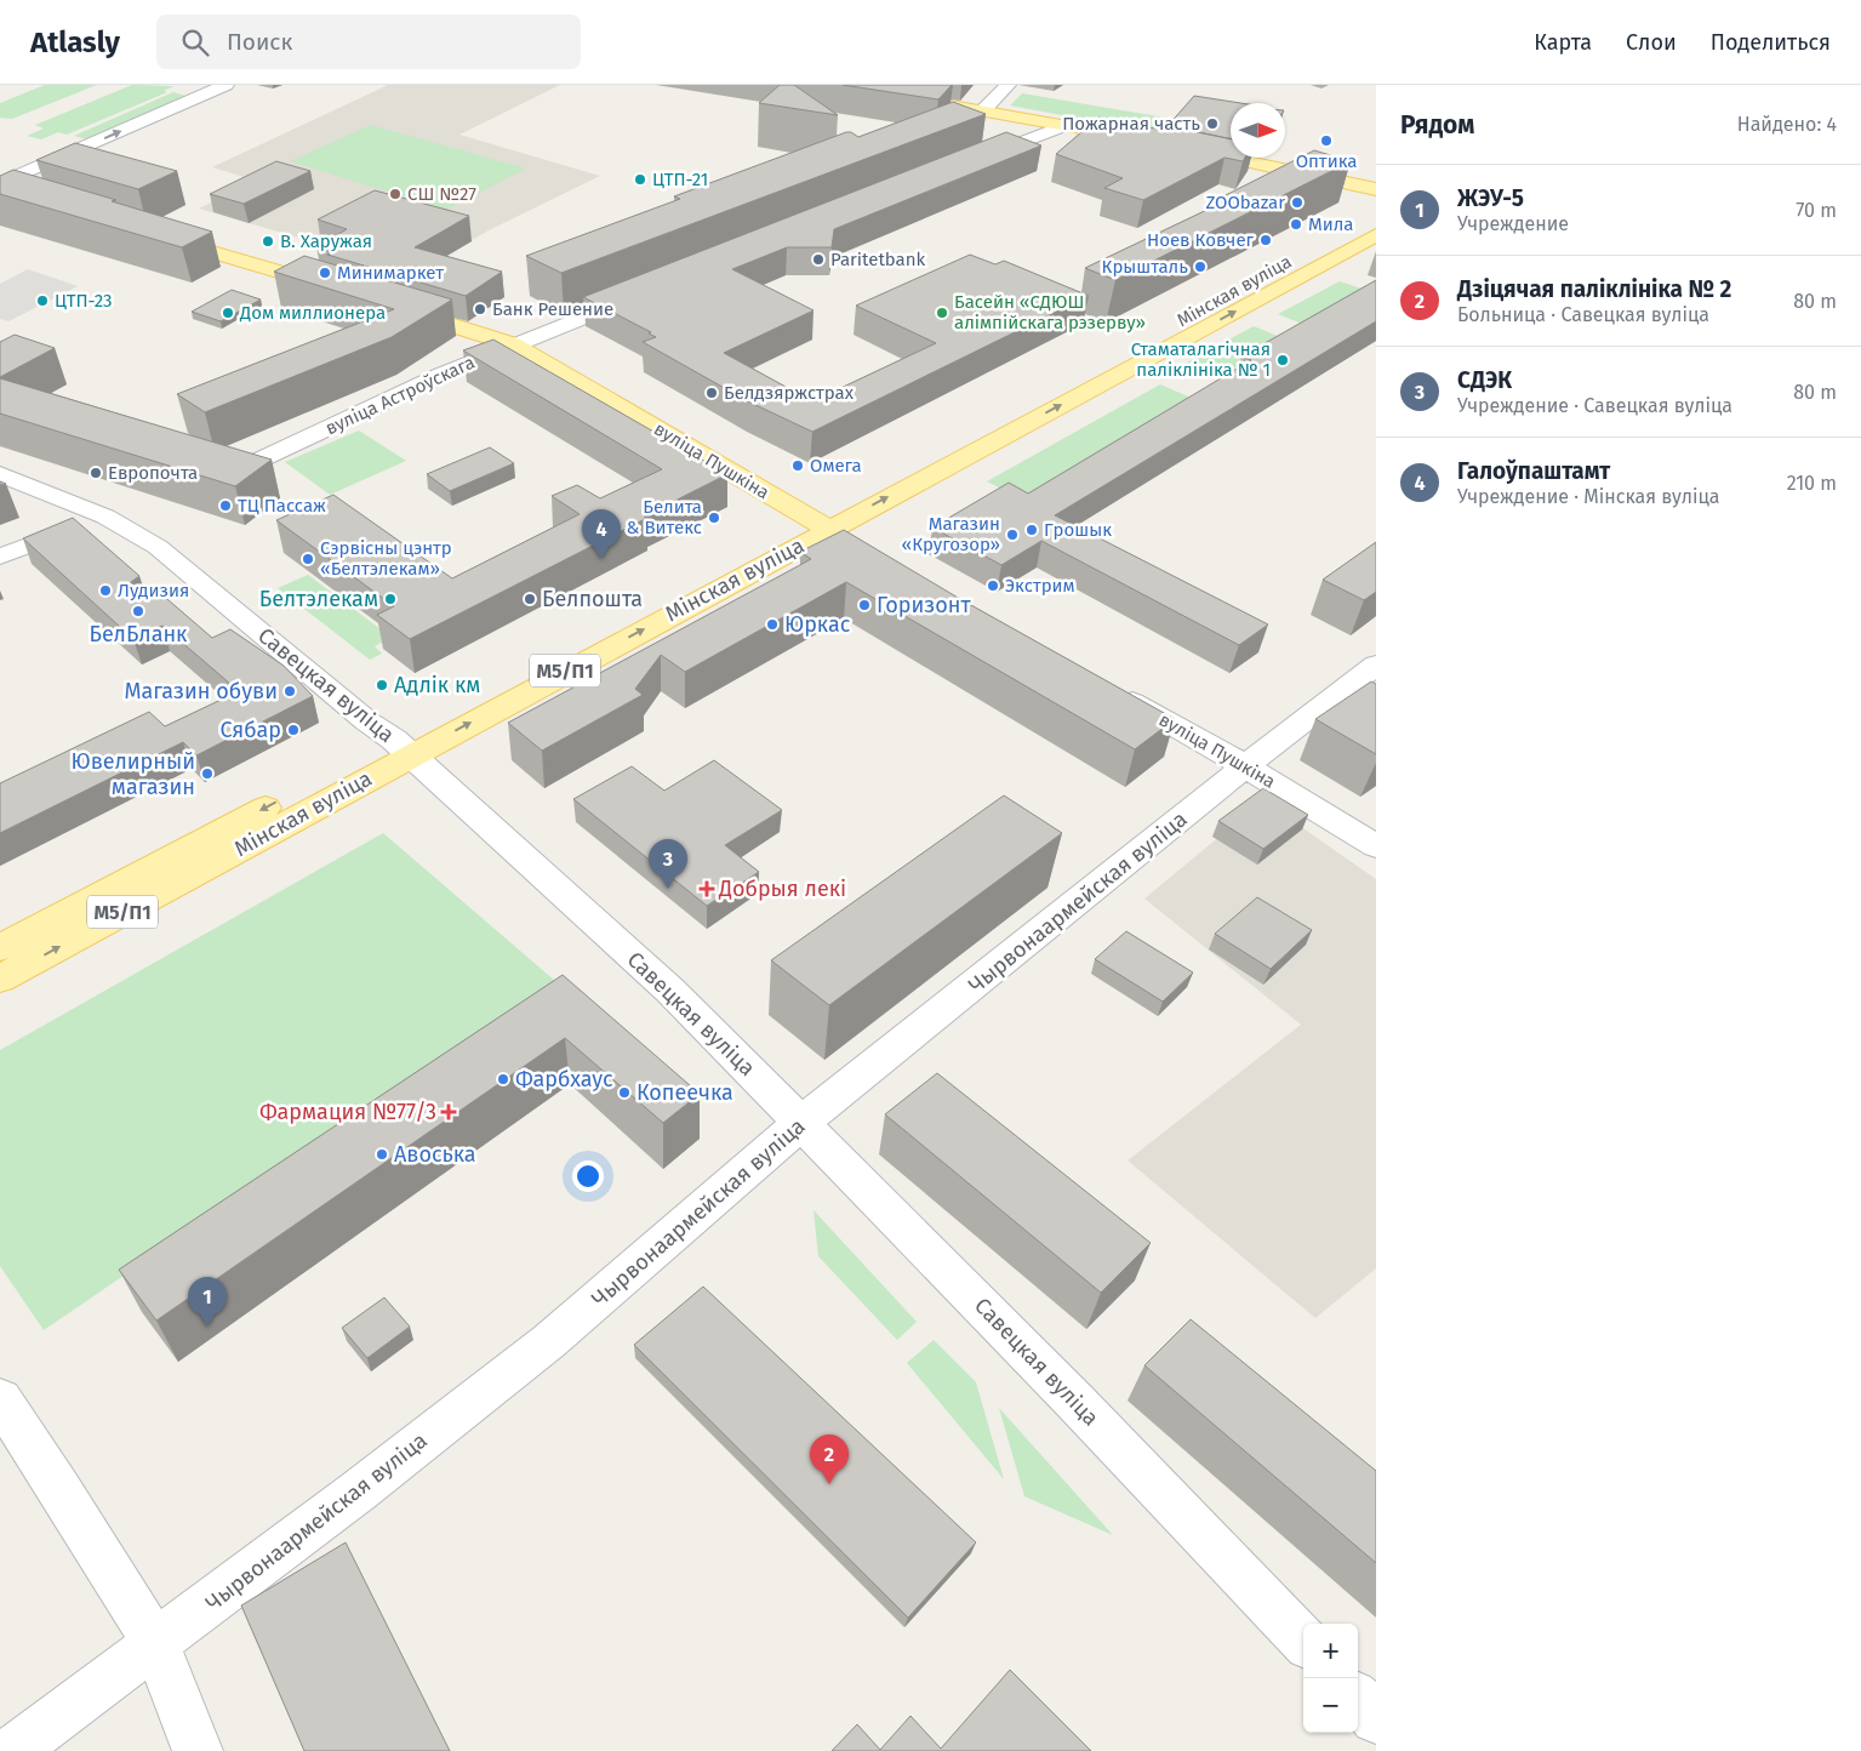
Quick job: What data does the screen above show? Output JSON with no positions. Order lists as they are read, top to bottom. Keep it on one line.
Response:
{"streets":{"main road":["Мінская вуліца","вуліца Пушкіна","М5/П1"],"street":["вуліца Астроўскага","Савецкая вуліца","Чырвонаармейская вуліца"]},"crossings":[["Мінская вуліца","вуліца Пушкіна"],["Мінская вуліца","Савецкая вуліца"],["вуліца Астроўскага","вуліца Пушкіна"],["вуліца Пушкіна","Чырвонаармейская вуліца"],["Савецкая вуліца","Чырвонаармейская вуліца"]],"places":{"other":["Пожарная часть","Оптика","ЦТП-21","СШ №27","ZOObazar","Мила","Ноев Ковчег","В. Харужая","Paritetbank","Крышталь","Минимаркет","ЦТП-23","Банк Решение","Дом миллионера","Басейн «СДЮШ алімпійскага рэзерву»","Стаматалагічная паліклініка № 1","Белдзяржстрах","Омега","Европочта","ТЦ Пассаж","Белита & Витекс","Грошык","Магазин «Кругозор»","Сэрвісны цэнтр «Белтэлекам»","Экстрим","Лудизия","Белтэлекам","Белпошта","Горизонт","БелБланк","Юркас","Адлік км","Магазин обуви","Сябар","Ювелирный магазин","Фарбхаус","Копеечка","Авоська"],"health":["Добрыя лекі","Фармация №77/3"]},"north":"right","page":{"header":"Atlasly","search":"Поиск","nav":["Карта","Слои","Поделиться"],"heading":["Рядом","Найдено: 4"],"list":[{"mark":"1","name":"ЖЭУ-5","note":"Учреждение","value":"70 m"},{"mark":"2","name":"Дзіцячая паліклініка № 2","note":"Больница · Савецкая вуліца","value":"80 m"},{"mark":"3","name":"СДЭК","note":"Учреждение · Савецкая вуліца","value":"80 m"},{"mark":"4","name":"Галоўпаштамт","note":"Учреждение · Мінская вуліца","value":"210 m"}],"pins":["4","3","1","2"],"map_buttons":["+","−"]}}
